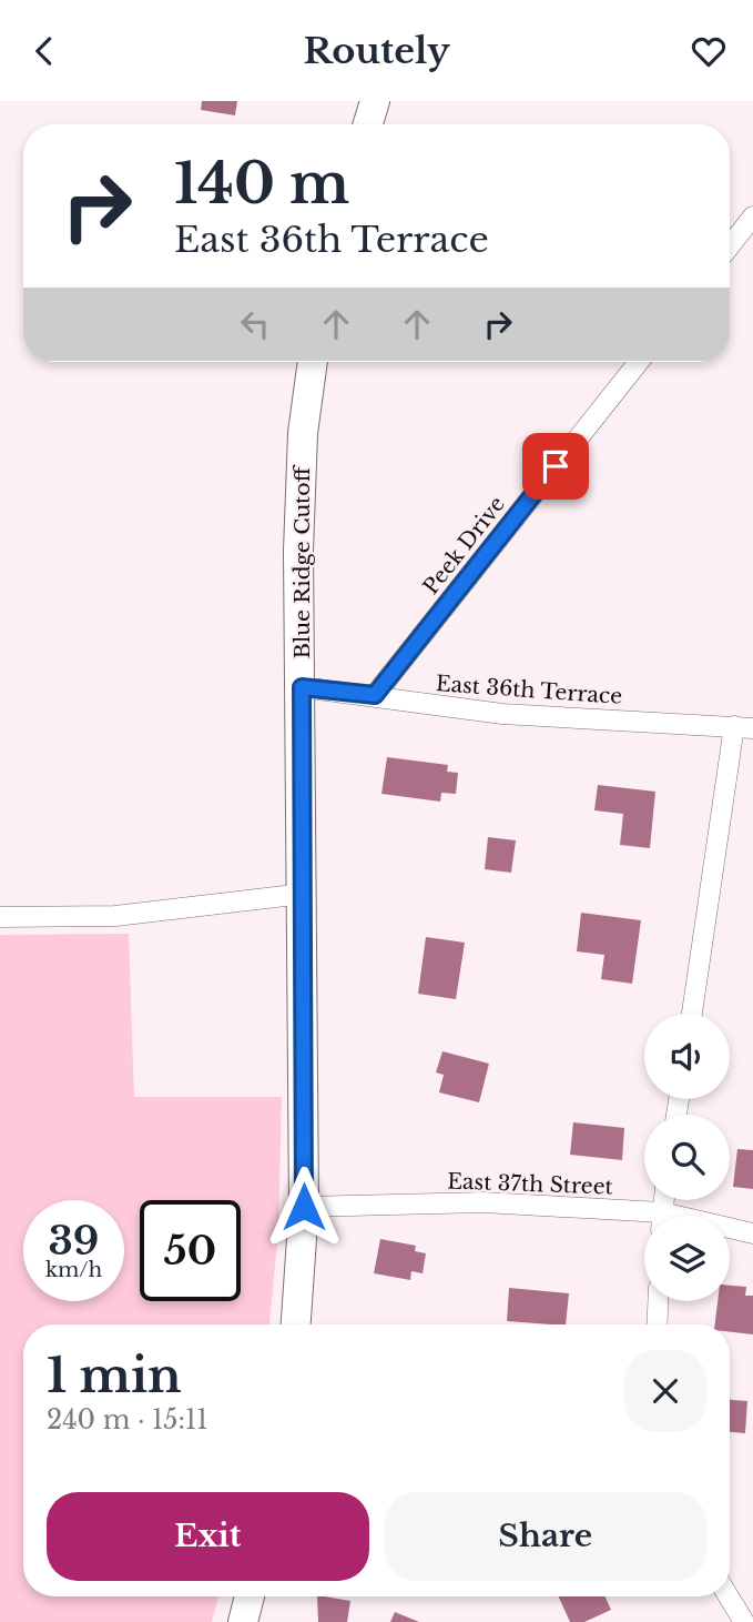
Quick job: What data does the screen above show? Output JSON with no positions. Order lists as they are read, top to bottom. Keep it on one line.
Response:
{"streets":{"main road":["Blue Ridge Cutoff"],"street":["Peek Drive","East 36th Terrace","East 37th Street"]},"crossings":[["Peek Drive","East 36th Terrace"],["Blue Ridge Cutoff","East 36th Terrace"],["Blue Ridge Cutoff","East 37th Street"]],"page":{"header":"Routely","turn":["140 m","East 36th Terrace"],"speed":"39 km/h","limit":"50","heading":["1 min","240 m · 15:11"],"buttons":["Exit","Share"]}}
